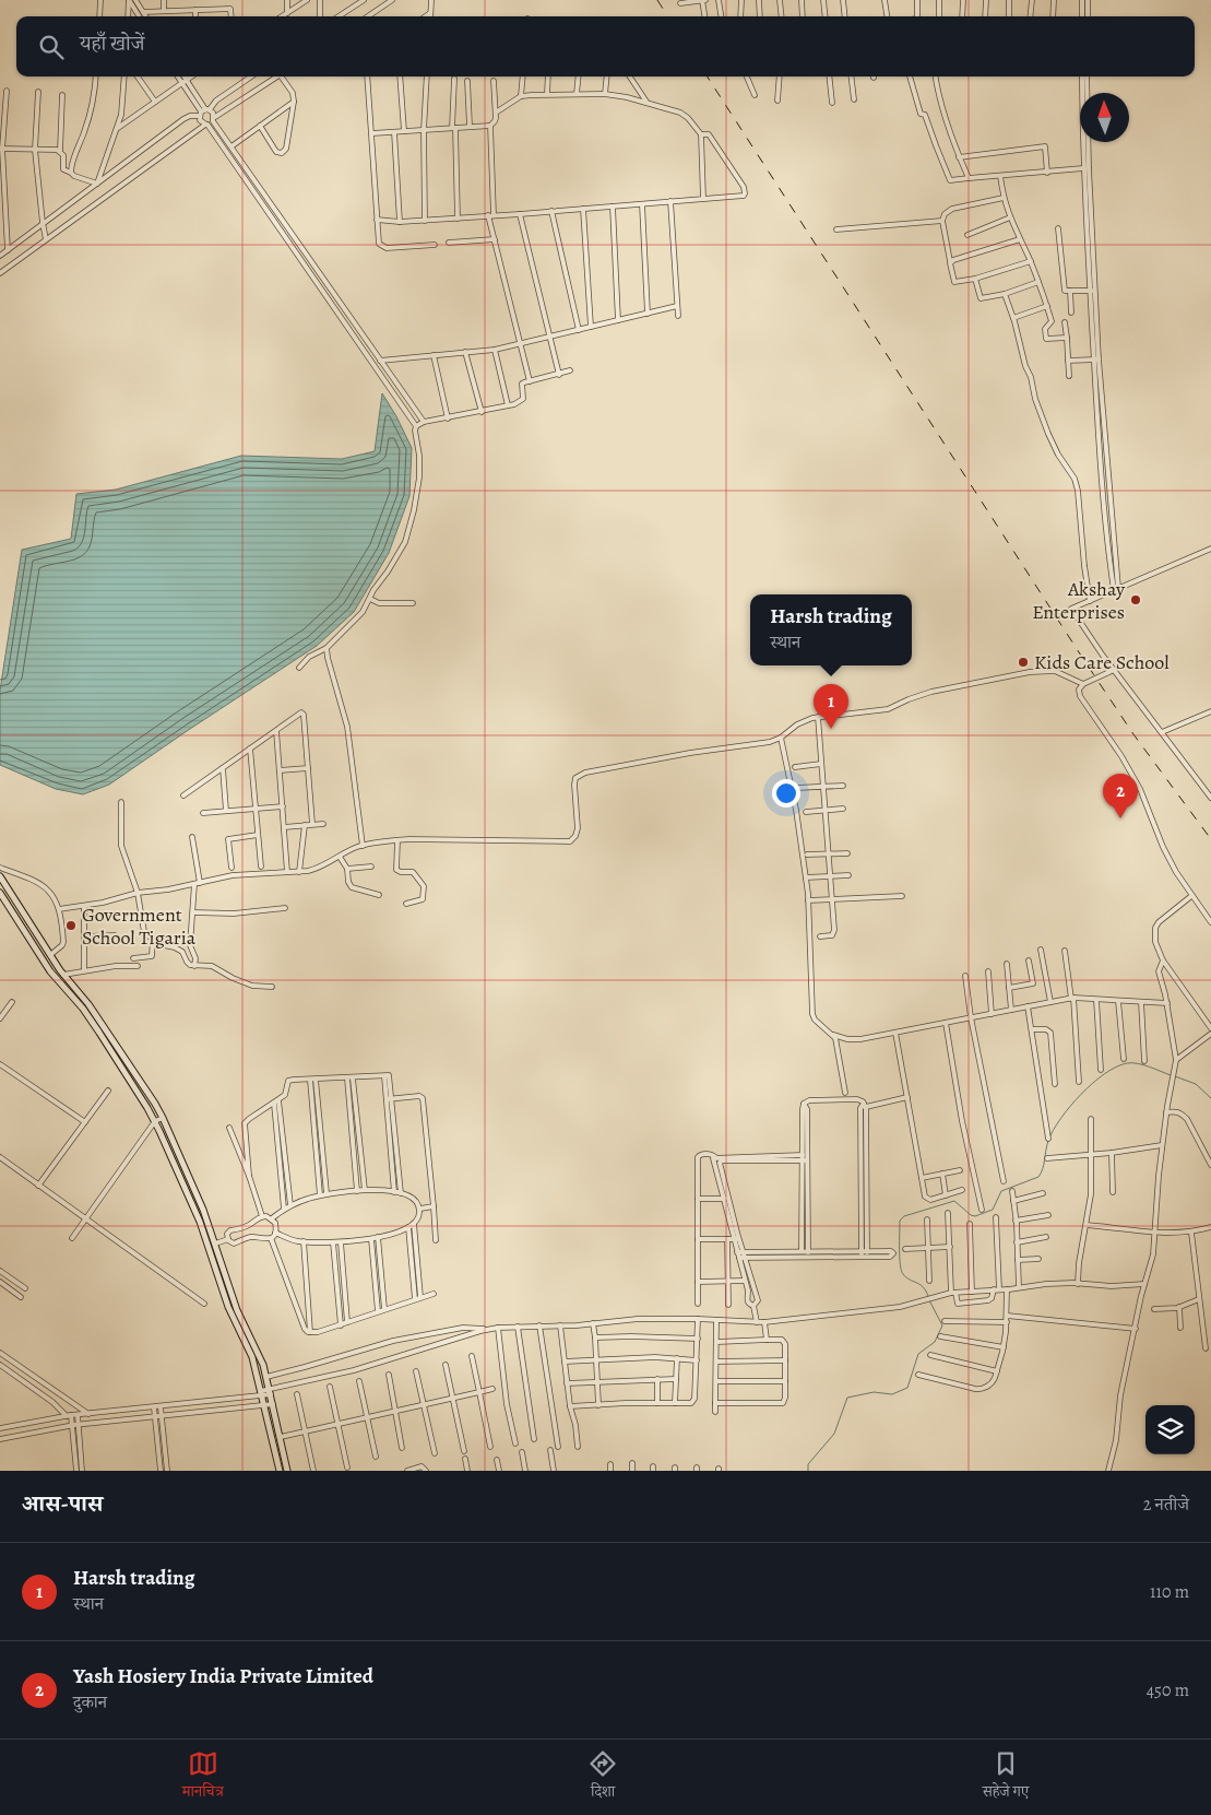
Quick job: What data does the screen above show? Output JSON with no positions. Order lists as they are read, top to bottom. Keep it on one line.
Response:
{"places":["Akshay Enterprises","Kids Care School","Government School Tigaria"],"north":"top","page":{"search":"यहाँ खोजें","popup":["Harsh trading","स्थान"],"pins":["1","2"],"heading":["आस-पास","2 नतीजे"],"list":[{"mark":"1","name":"Harsh trading","note":"स्थान","value":"110 m"},{"mark":"2","name":"Yash Hosiery India Private Limited","note":"दुकान","value":"450 m"}],"nav":["मानचित्र","दिशा","सहेजे गए"]}}
